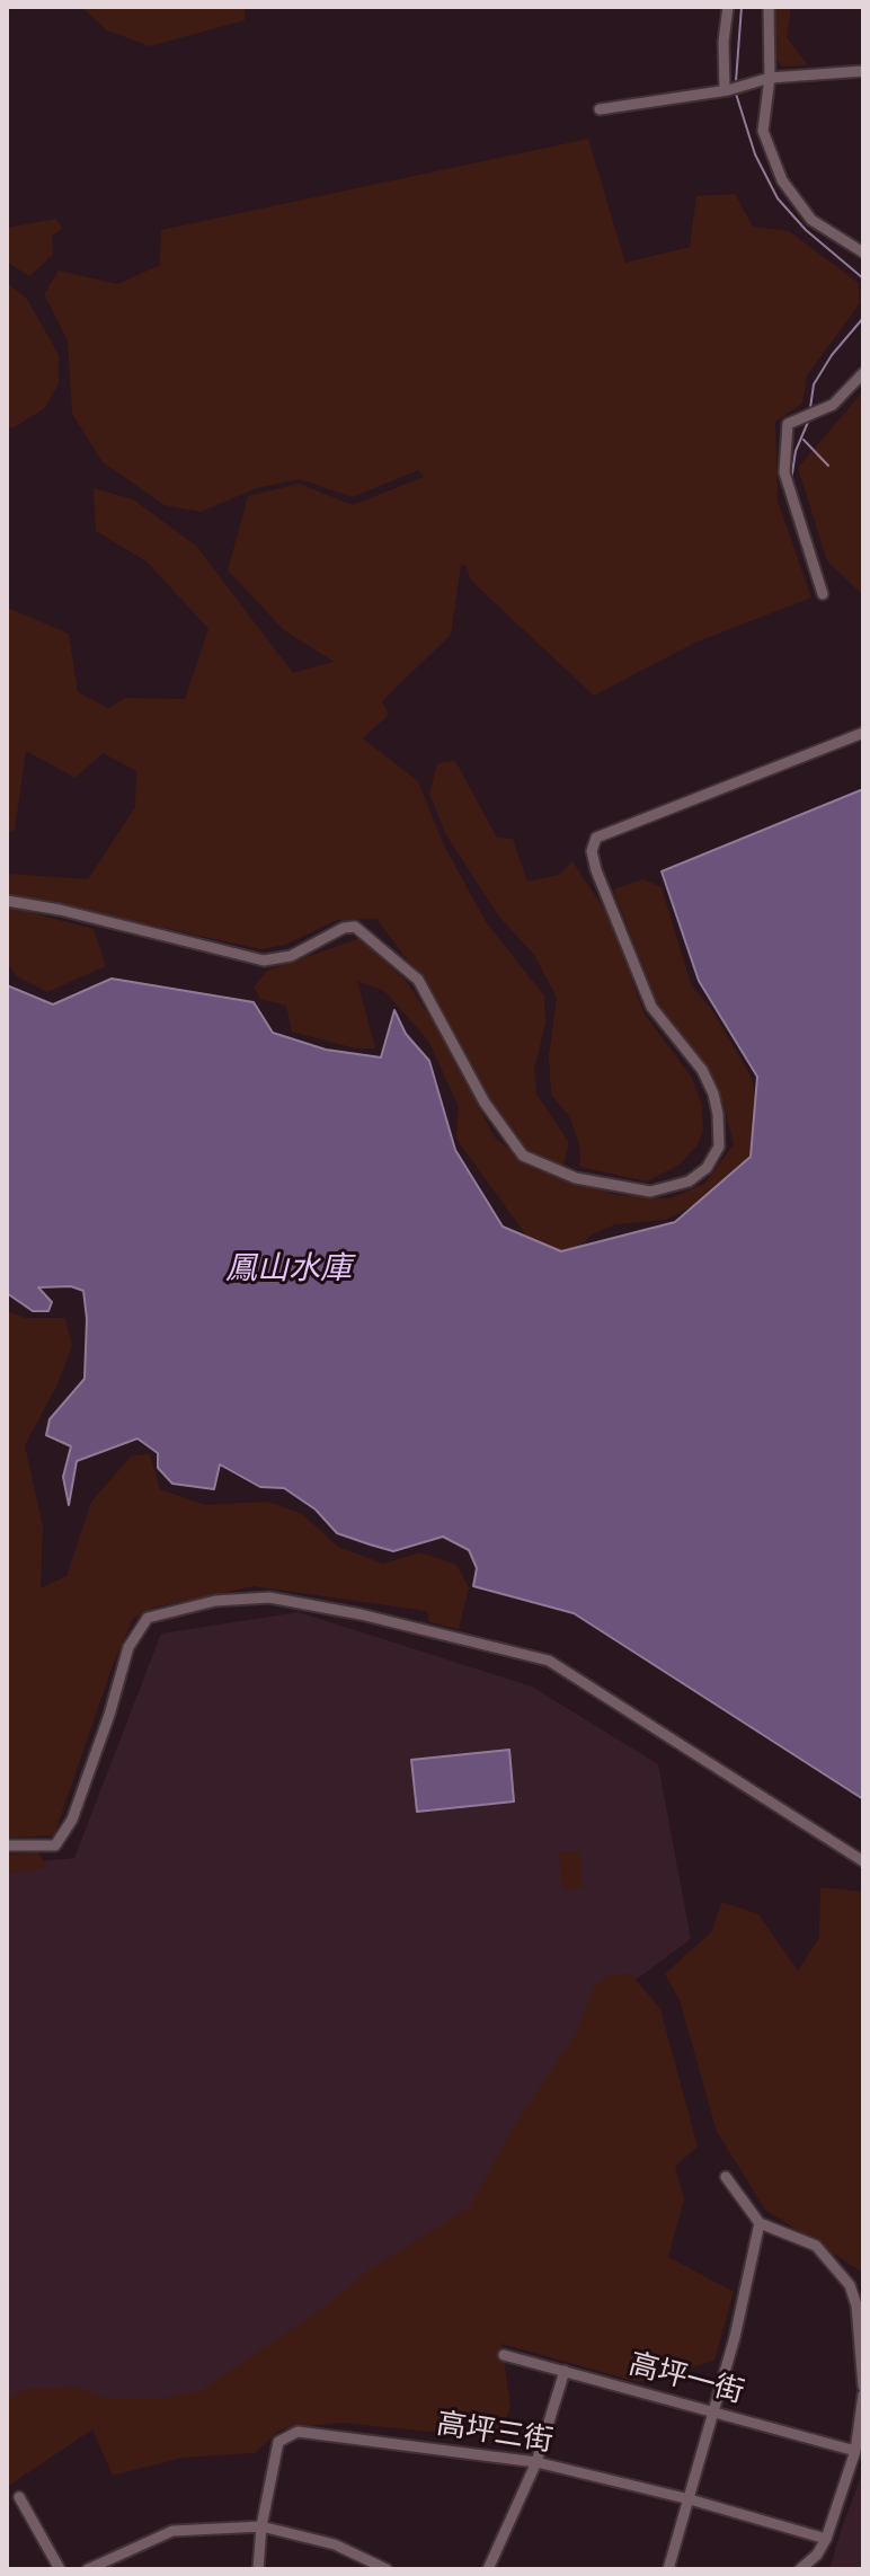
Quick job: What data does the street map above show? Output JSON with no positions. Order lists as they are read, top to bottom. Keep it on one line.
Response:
{"streets":{"street":["高坪一街","高坪三街"]},"water":["鳳山水庫"]}
